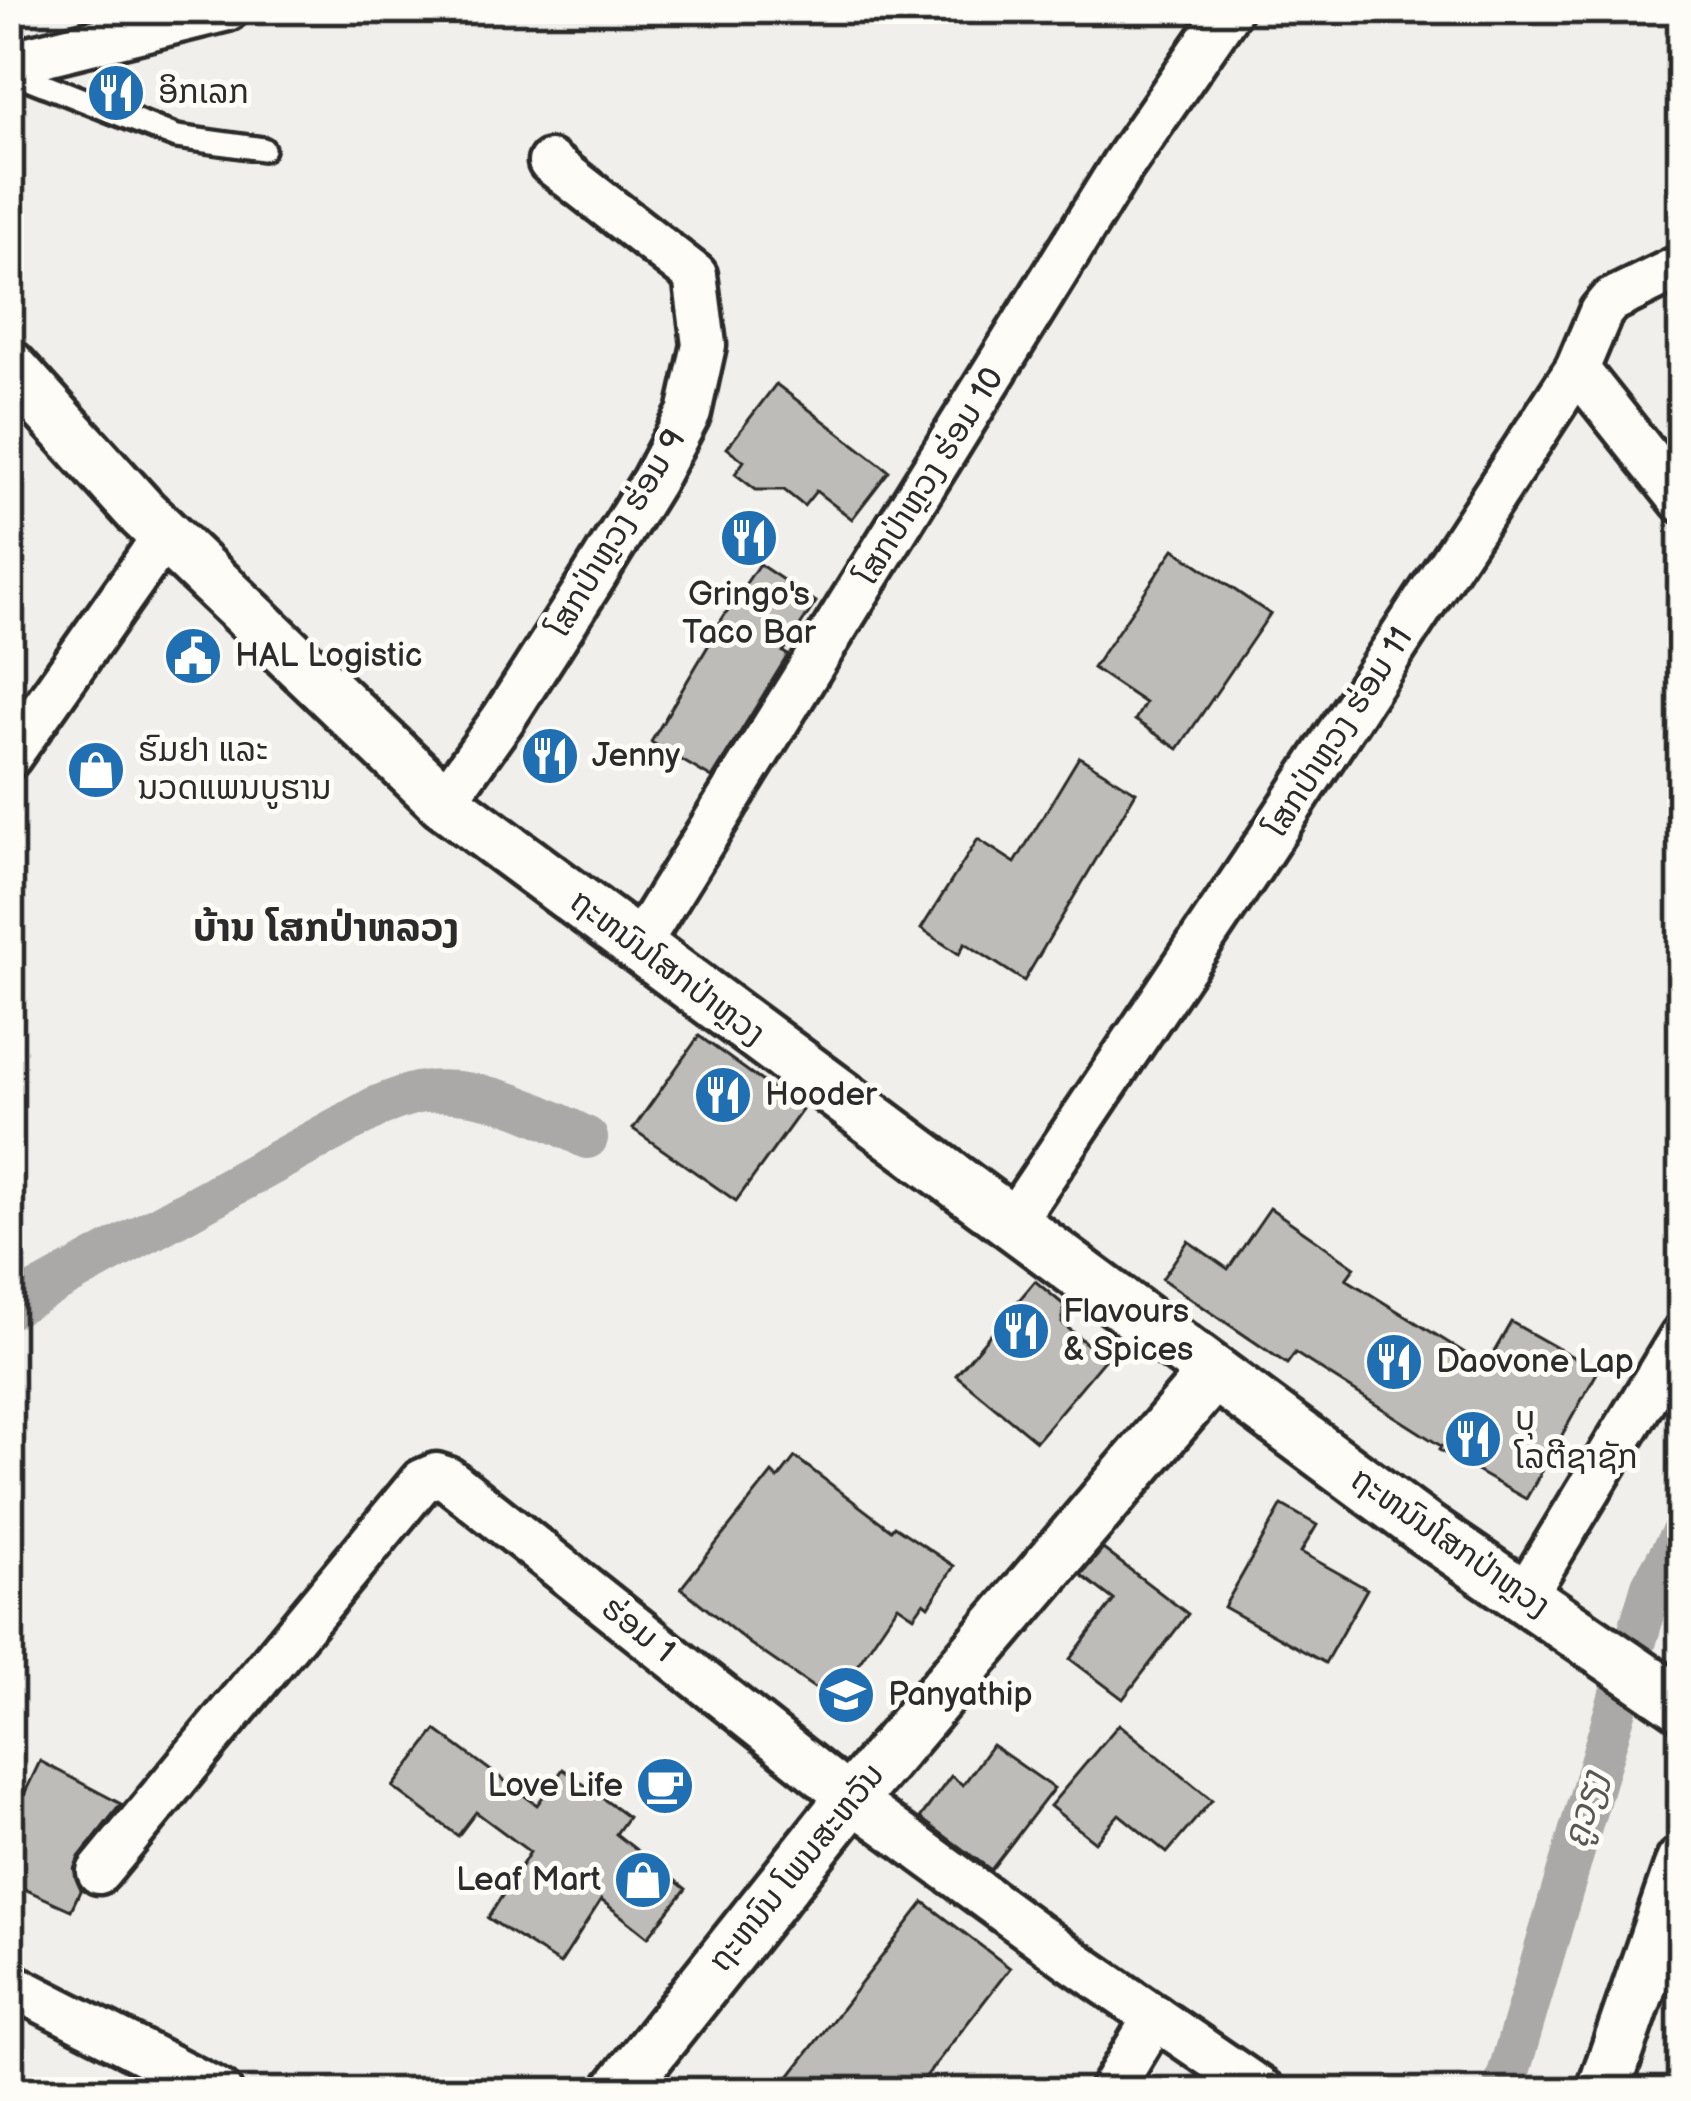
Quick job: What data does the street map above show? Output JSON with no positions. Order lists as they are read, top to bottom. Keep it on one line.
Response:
{"streets":{"street":["ໂສກປ່າຫຼວງ ຮ່ອມ 10","ໂສກປ່າຫຼວງ ຮ່ອມ 9","ໂສກປ່າຫຼວງ ຮ່ອມ 11","ຖະຫນົນໂສກປ່າຫຼວງ","ຮ່ອມ 1","ຖະຫນົນ ໂພນສະຫວັນ"]},"crossings":[["ໂສກປ່າຫຼວງ ຮ່ອມ 10","ຖະຫນົນໂສກປ່າຫຼວງ"],["ໂສກປ່າຫຼວງ ຮ່ອມ 9","ຖະຫນົນໂສກປ່າຫຼວງ"],["ໂສກປ່າຫຼວງ ຮ່ອມ 11","ຖະຫນົນໂສກປ່າຫຼວງ"],["ຖະຫນົນໂສກປ່າຫຼວງ","ຖະຫນົນ ໂພນສະຫວັນ"],["ຮ່ອມ 1","ຖະຫນົນ ໂພນສະຫວັນ"]],"districts":["ບ້ານ ໂສກປ່າຫລວງ"],"water":["ຄູວຽງ"],"places":{"restaurant":["ອິກເລກ","Gringo's Taco Bar","Jenny","Hooder","Flavours & Spices","Daovone Lap","ບຸ ໂລຕີຊາຊັກ"],"public building":["HAL Logistic"],"shop":["ຮົມຢາ ແລະ ນວດແພນບູຮານ","Leaf Mart"],"school or university":["Panyathip"],"cafe":["Love Life"]}}
